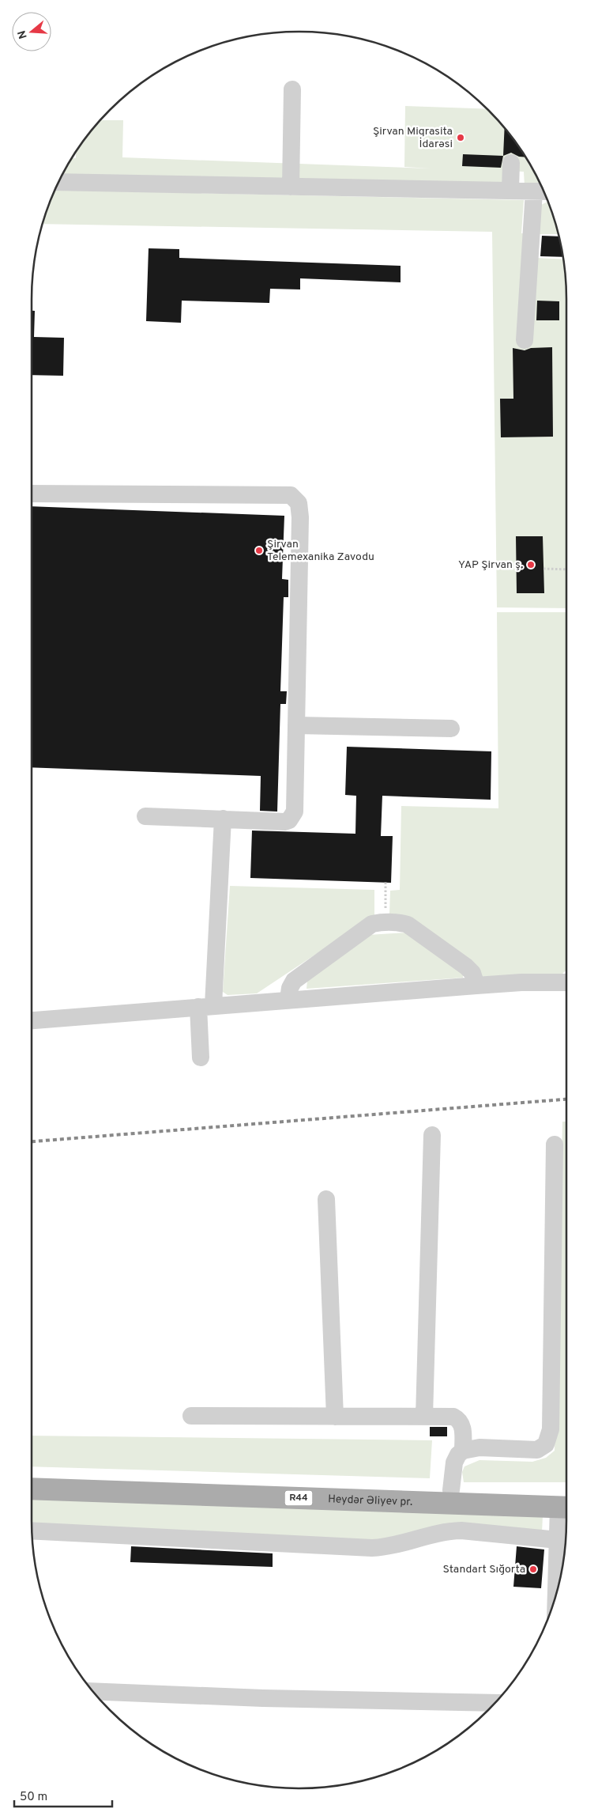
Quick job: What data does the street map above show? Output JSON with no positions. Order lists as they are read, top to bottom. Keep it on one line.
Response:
{"streets":{"main road":["R44","Heydər Əliyev pr."]},"places":["Şirvan Miqrasita İdarəsi","Şirvan Telemexanika Zavodu","YAP Şirvan ş.","Standart Sığorta"],"scale_bar":"50 m","north":"left"}
